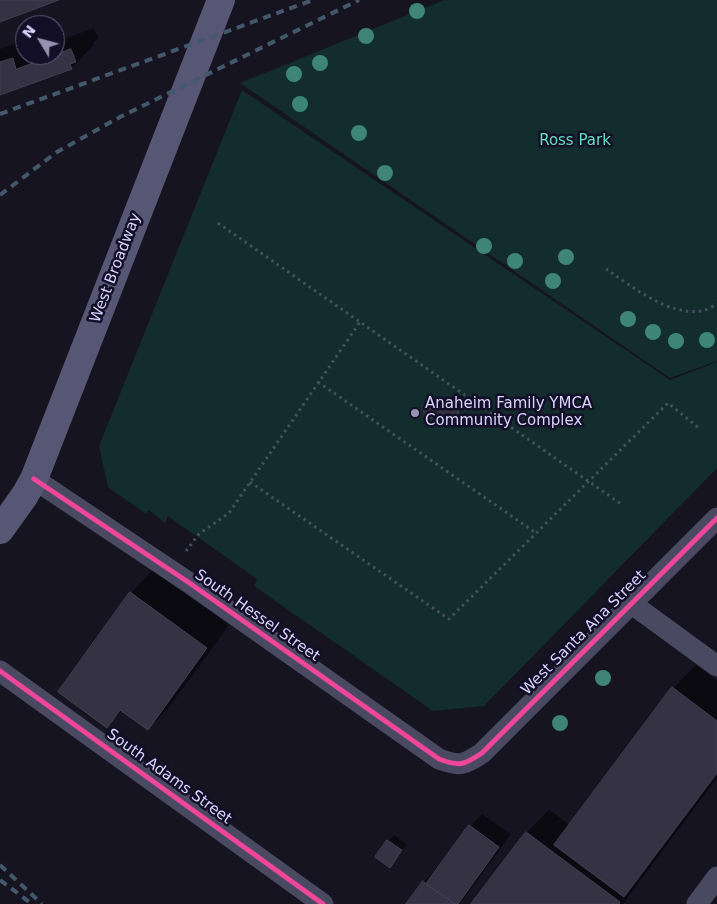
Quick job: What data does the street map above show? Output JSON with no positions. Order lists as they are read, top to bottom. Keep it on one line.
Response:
{"streets":{"main road":["West Broadway"],"street":["South Hessel Street","West Santa Ana Street","South Adams Street"]},"crossings":[["West Broadway","South Hessel Street"],["South Hessel Street","West Santa Ana Street"]],"parks":["Ross Park"],"places":["Anaheim Family YMCA Community Complex"],"north":"top left"}
